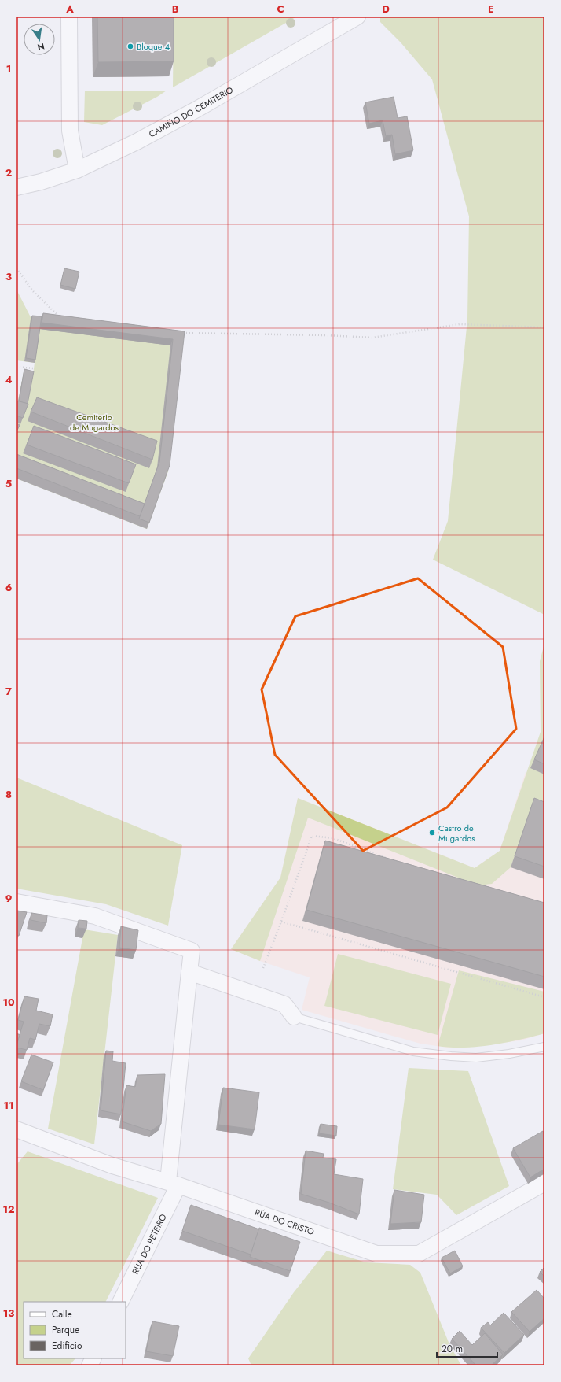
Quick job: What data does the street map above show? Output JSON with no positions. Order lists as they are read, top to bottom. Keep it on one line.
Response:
{"streets":{"street":["CAMIÑO DO CEMITERIO","RÚA DO CRISTO","RÚA DO PETEIRO"]},"crossings":[["RÚA DO CRISTO","RÚA DO PETEIRO"]],"parks":["Cemiterio de Mugardos"],"places":["Bloque 4","Castro de Mugardos"],"legend":["Calle","Parque","Edificio"],"scale_bar":"20 m","north":"bottom","grid":{"columns":["A","B","C","D","E"],"rows":["1","2","3","4","5","6","7","8","9","10","11","12","13"]}}
